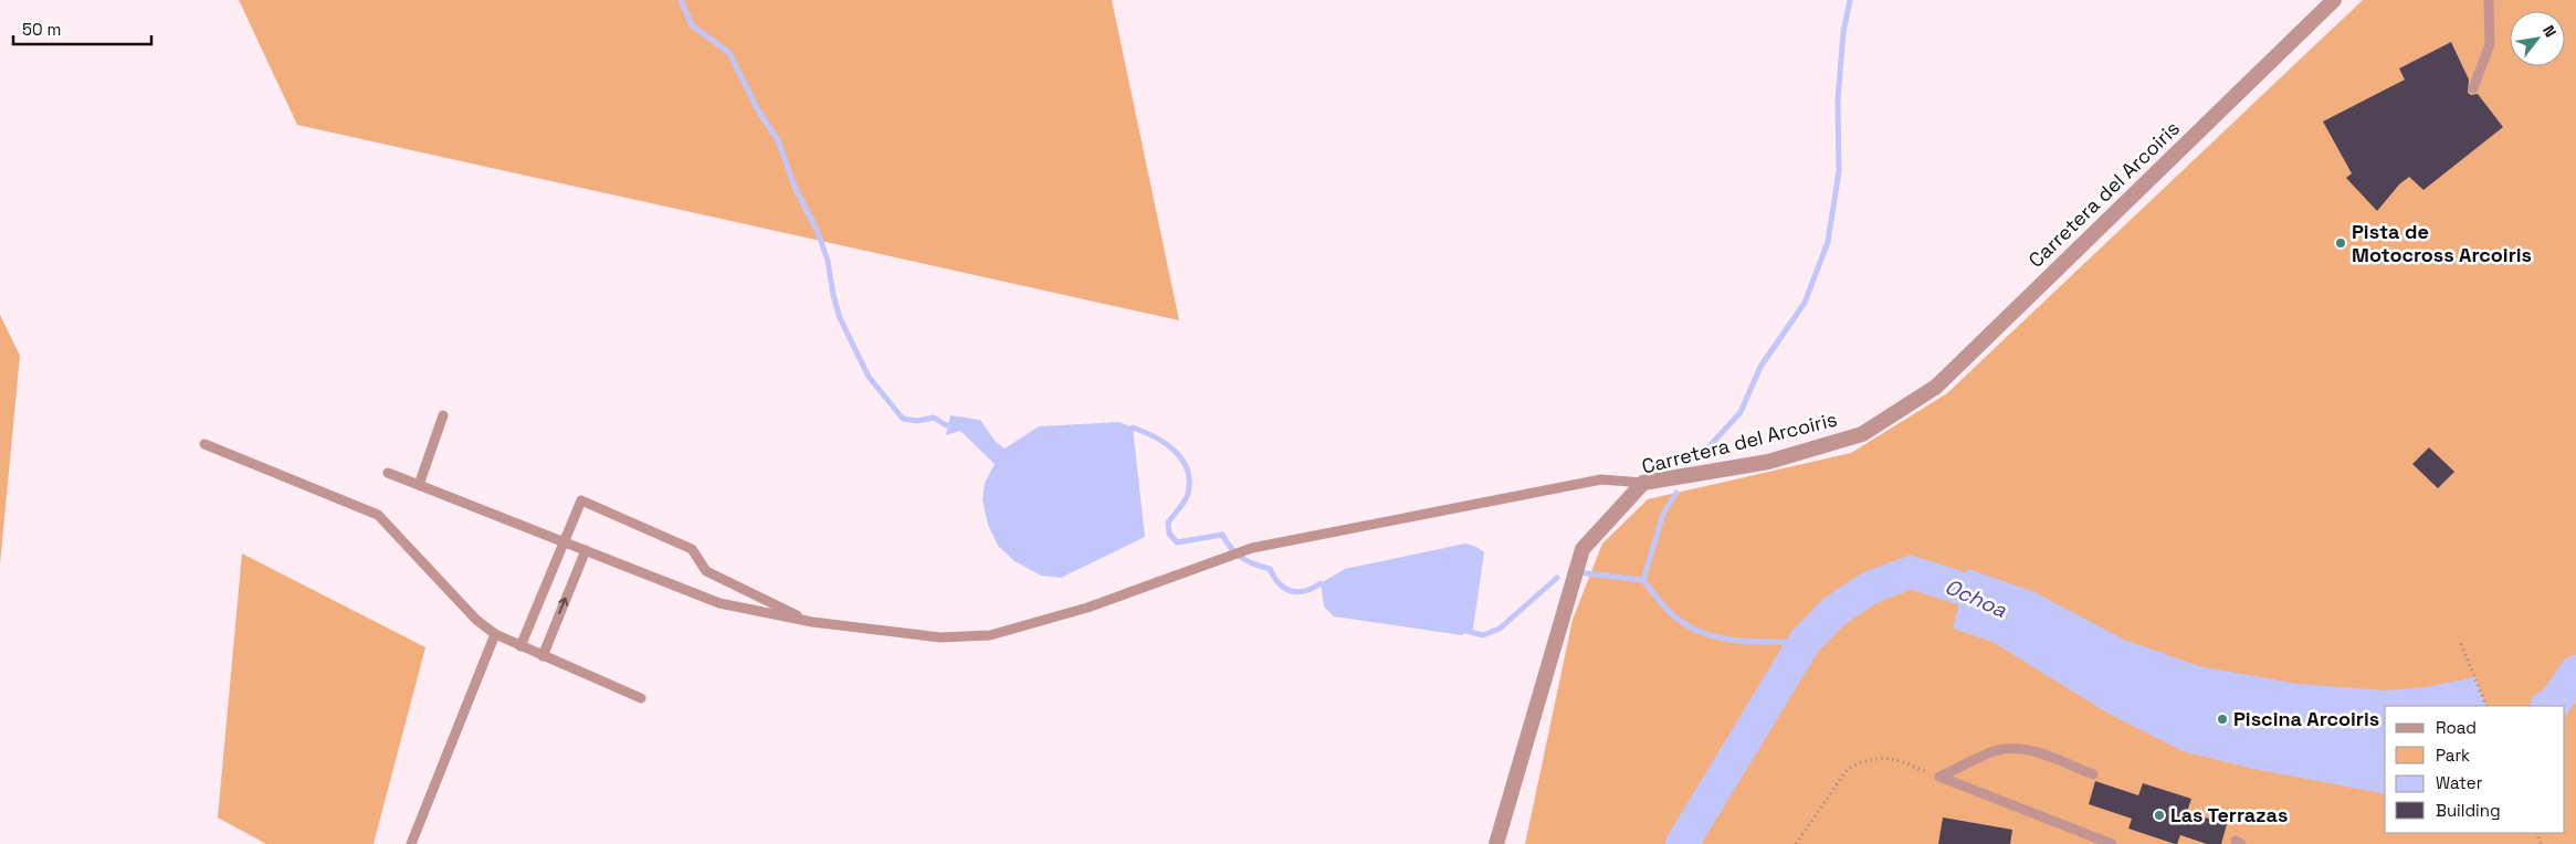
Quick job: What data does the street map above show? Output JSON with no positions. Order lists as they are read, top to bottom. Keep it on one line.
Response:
{"streets":{"street":["Carretera del Arcoiris"]},"water":["Ochoa"],"places":["Pista de Motocross Arcoiris","Piscina Arcoiris","Las Terrazas"],"legend":["Road","Park","Water","Building"],"scale_bar":"50 m","north":"top right"}
